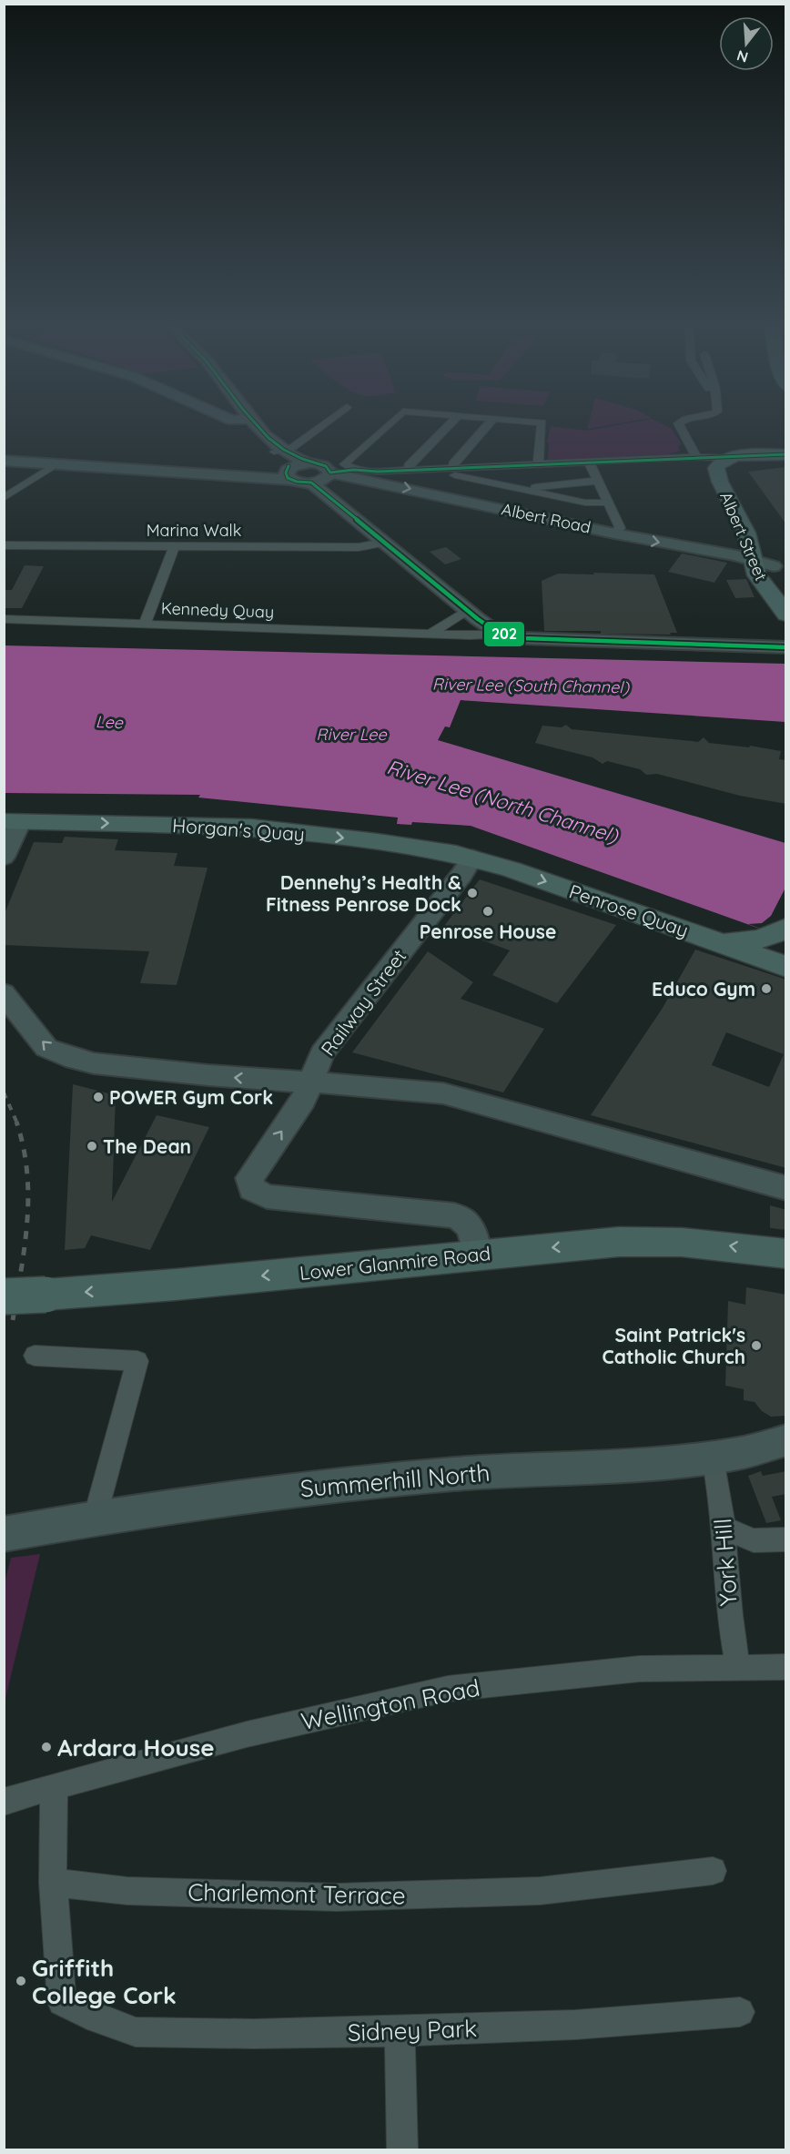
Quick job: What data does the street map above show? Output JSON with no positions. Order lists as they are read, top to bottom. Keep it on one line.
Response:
{"streets":{"highway":["Albert Street","Horgan's Quay","Penrose Quay","Lower Glanmire Road"],"street":["Albert Road","Marina Walk","Kennedy Quay","Railway Street","Summerhill North","York Hill","Wellington Road","Charlemont Terrace","Sidney Park"]},"crossings":[["Albert Road","Albert Street"],["Horgan's Quay","Penrose Quay"],["Horgan's Quay","Railway Street"],["Penrose Quay","Railway Street"],["Railway Street","Lower Glanmire Road"],["Summerhill North","York Hill"],["York Hill","Wellington Road"],["Charlemont Terrace","Sidney Park"]],"one_way":["Horgan's Quay","Penrose Quay","Lower Glanmire Road"],"water":["River Lee (South Channel)","Lee","River Lee","River Lee (North Channel)"],"places":["Dennehy’s Health & Fitness Penrose Dock","Penrose House","Educo Gym","POWER Gym Cork","The Dean","Saint Patrick's Catholic Church","Ardara House","Griffith College Cork"],"lines":["transit line 202"],"north":"bottom"}
